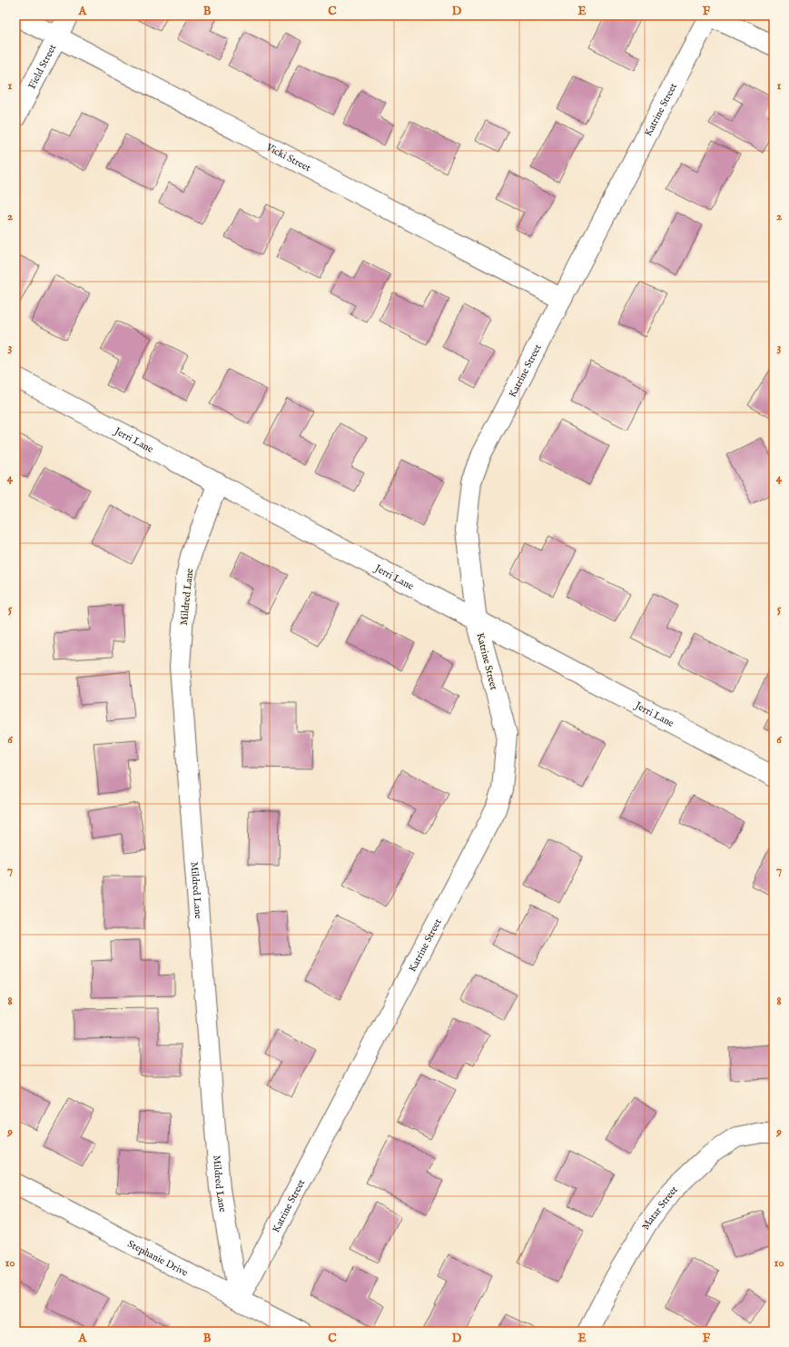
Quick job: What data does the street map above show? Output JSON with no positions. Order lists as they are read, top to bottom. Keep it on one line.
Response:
{"streets":{"street":["Field Street","Katrine Street","Vicki Street","Jerri Lane","Mildred Lane","Matar Street","Stephanie Drive"]},"crossings":[["Field Street","Vicki Street"],["Katrine Street","Vicki Street"],["Katrine Street","Jerri Lane"],["Katrine Street","Mildred Lane"],["Katrine Street","Stephanie Drive"],["Jerri Lane","Mildred Lane"],["Mildred Lane","Stephanie Drive"]],"grid":{"columns":["A","B","C","D","E","F"],"rows":["1","2","3","4","5","6","7","8","9","10"]}}
